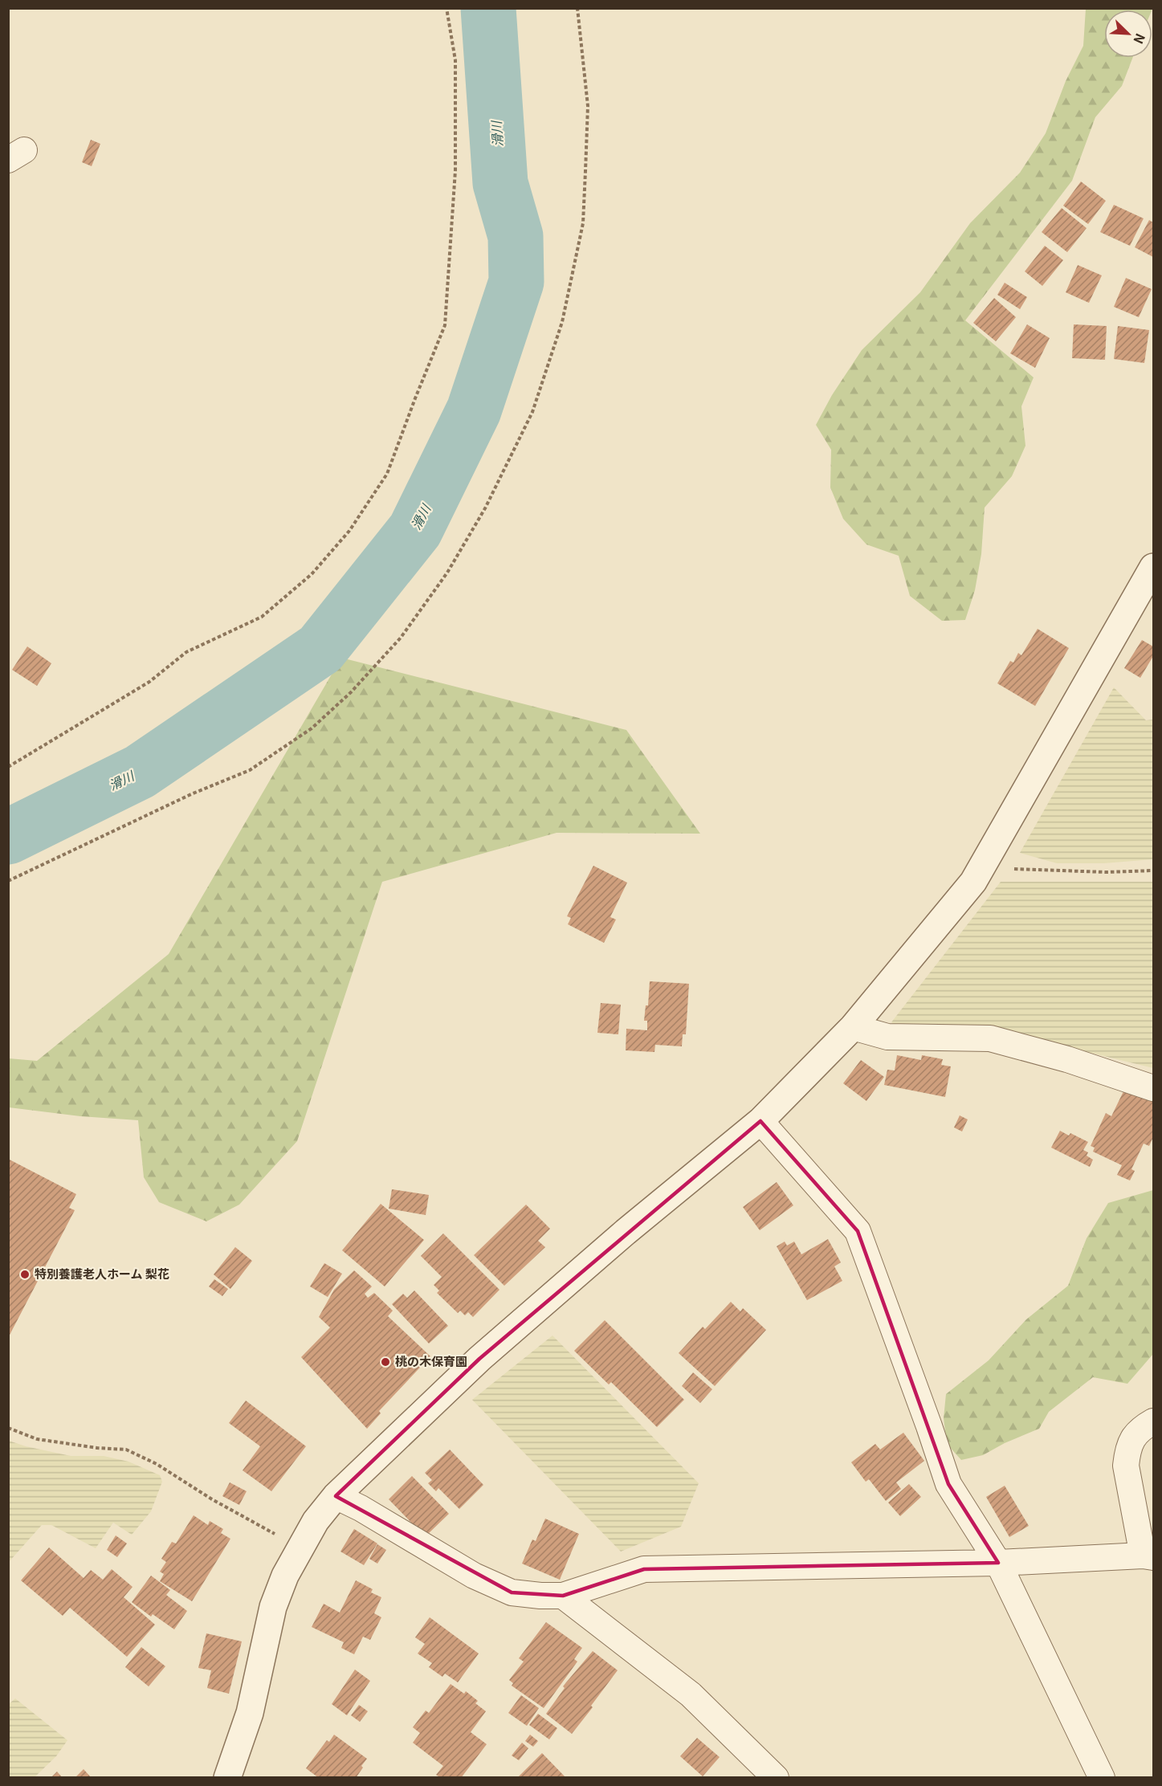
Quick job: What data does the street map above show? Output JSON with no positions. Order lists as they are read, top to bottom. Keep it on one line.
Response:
{"water":["滑川"],"places":["特別養護老人ホーム 梨花","桃の木保育園"],"north":"bottom right"}
